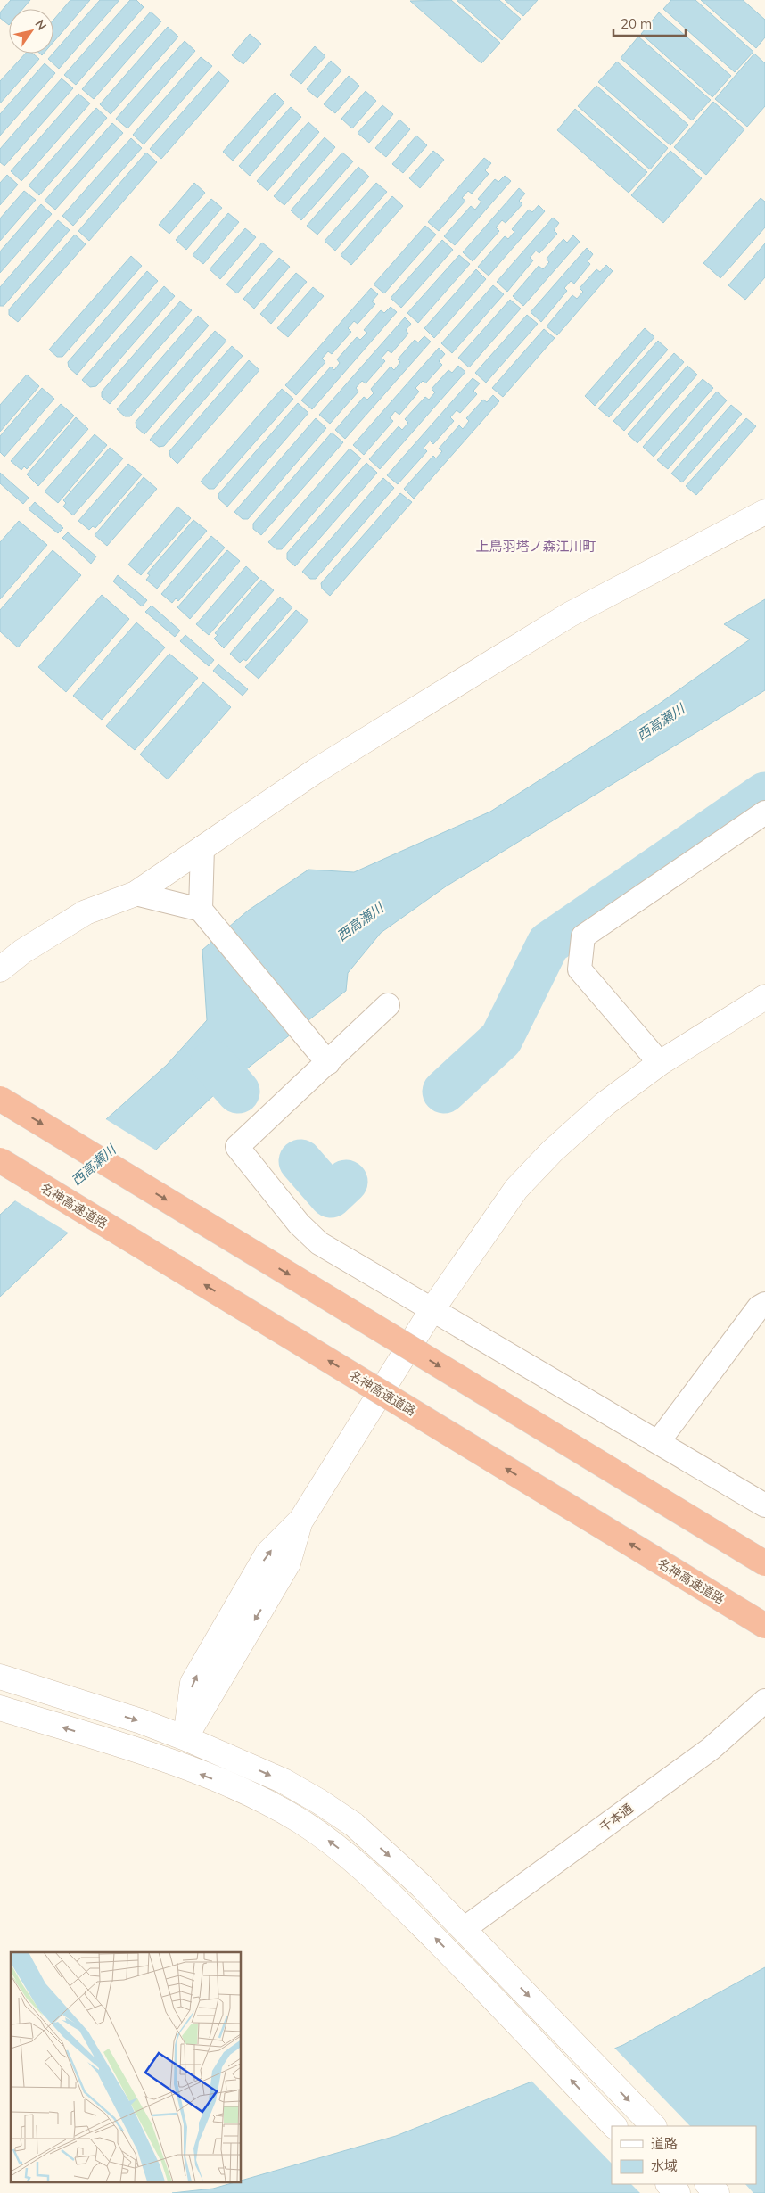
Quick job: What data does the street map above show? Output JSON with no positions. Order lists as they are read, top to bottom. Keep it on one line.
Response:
{"streets":{"highway":["名神高速道路"],"street":["千本通"]},"districts":["上鳥羽塔ノ森江川町"],"water":["西高瀬川"],"legend":["道路","水域"],"scale_bar":"20 m","north":"top right"}
